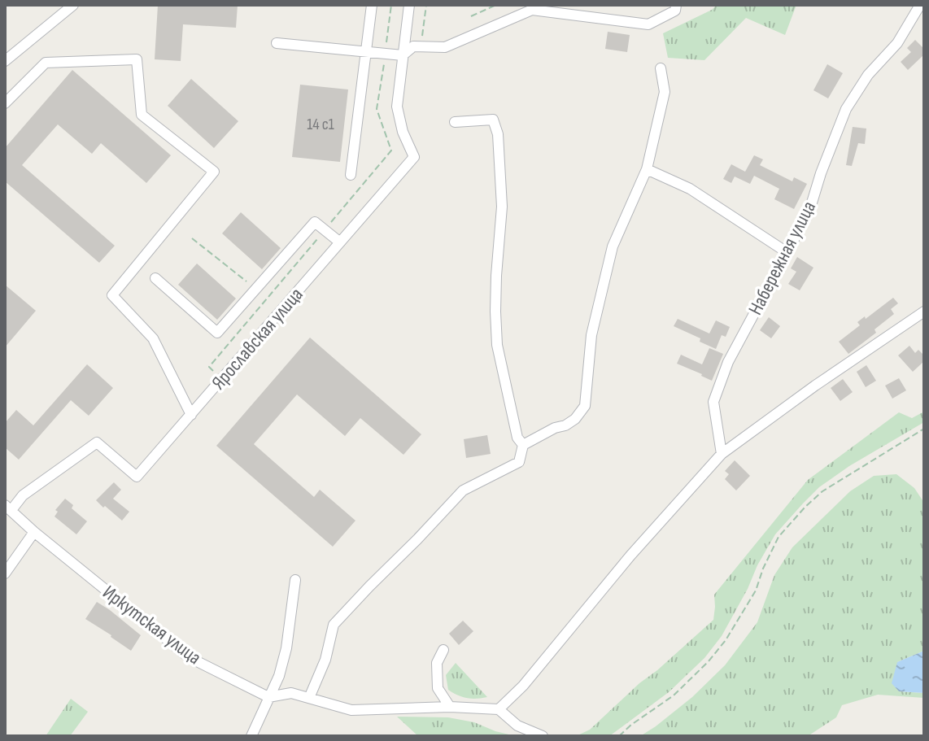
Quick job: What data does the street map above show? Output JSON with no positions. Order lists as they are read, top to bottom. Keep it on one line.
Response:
{"streets":{"street":["Набережная улица","Ярославская улица","Иркутская улица"]},"crossings":[["Ярославская улица","Иркутская улица"]],"house_numbers":["14 с1"]}
